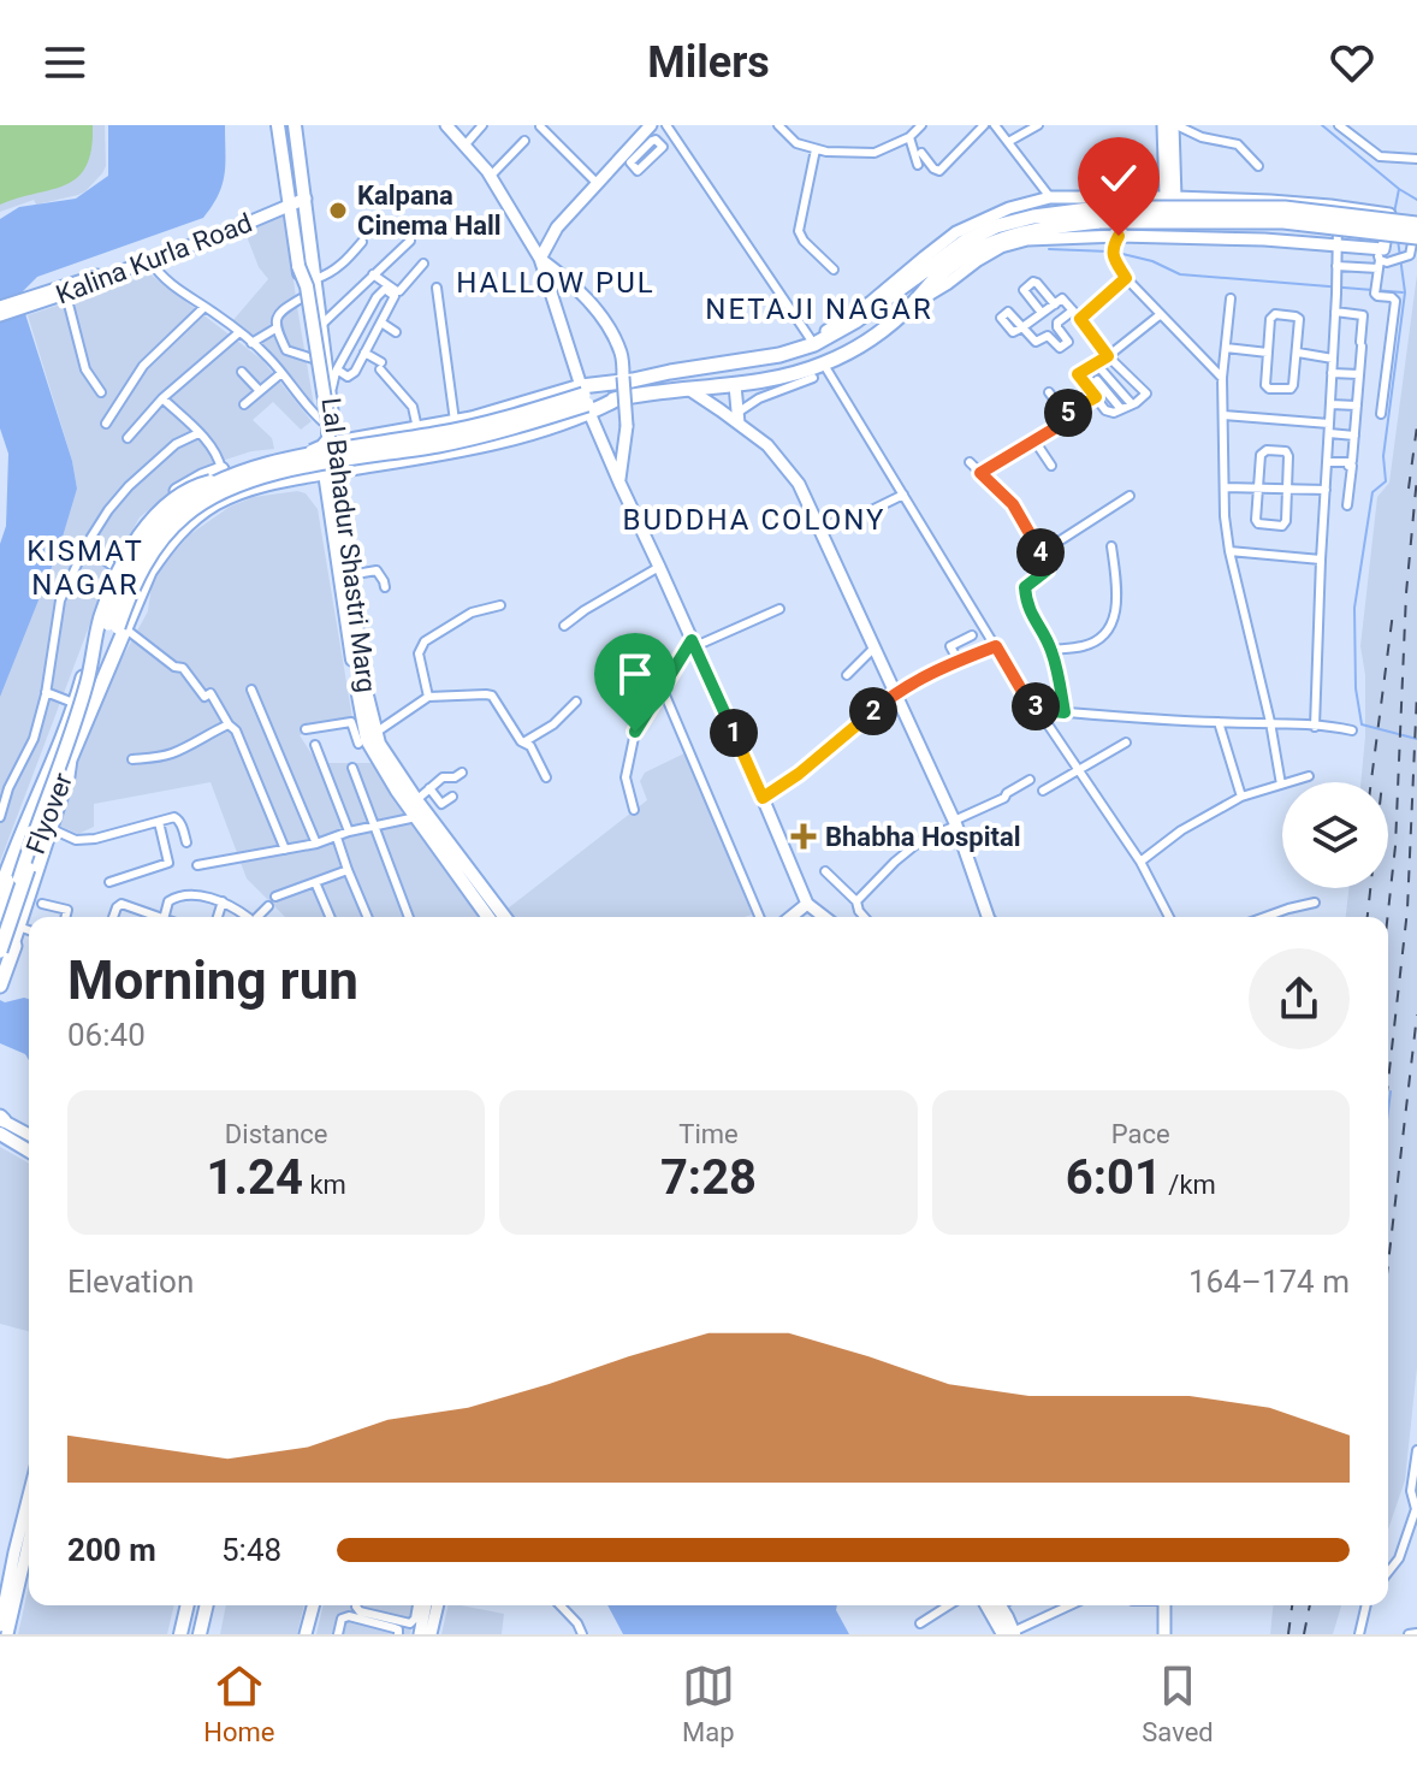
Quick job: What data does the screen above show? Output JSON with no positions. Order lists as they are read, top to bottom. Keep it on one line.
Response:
{"streets":{"highway":["Flyover"],"main road":["Lal Bahadur Shastri Marg"],"street":["Kalina Kurla Road"]},"crossings":[["Kalina Kurla Road","Lal Bahadur Shastri Marg"]],"districts":["HALLOW PUL","NETAJI NAGAR","BUDDHA COLONY","KISMAT NAGAR"],"places":{"other":["Kalpana Cinema Hall"],"health":["Bhabha Hospital"]},"page":{"header":"Milers","pins":["5","4","3","2","1"],"heading":["Morning run","06:40"],"stats":[["Distance","1.24 km"],["Time","7:28"],["Pace","6:01 /km"]],"chart":["Elevation","164–174 m"],"list":[{"name":"200 m","note":"5:48"}],"tabs":["Home","Map","Saved"]}}
